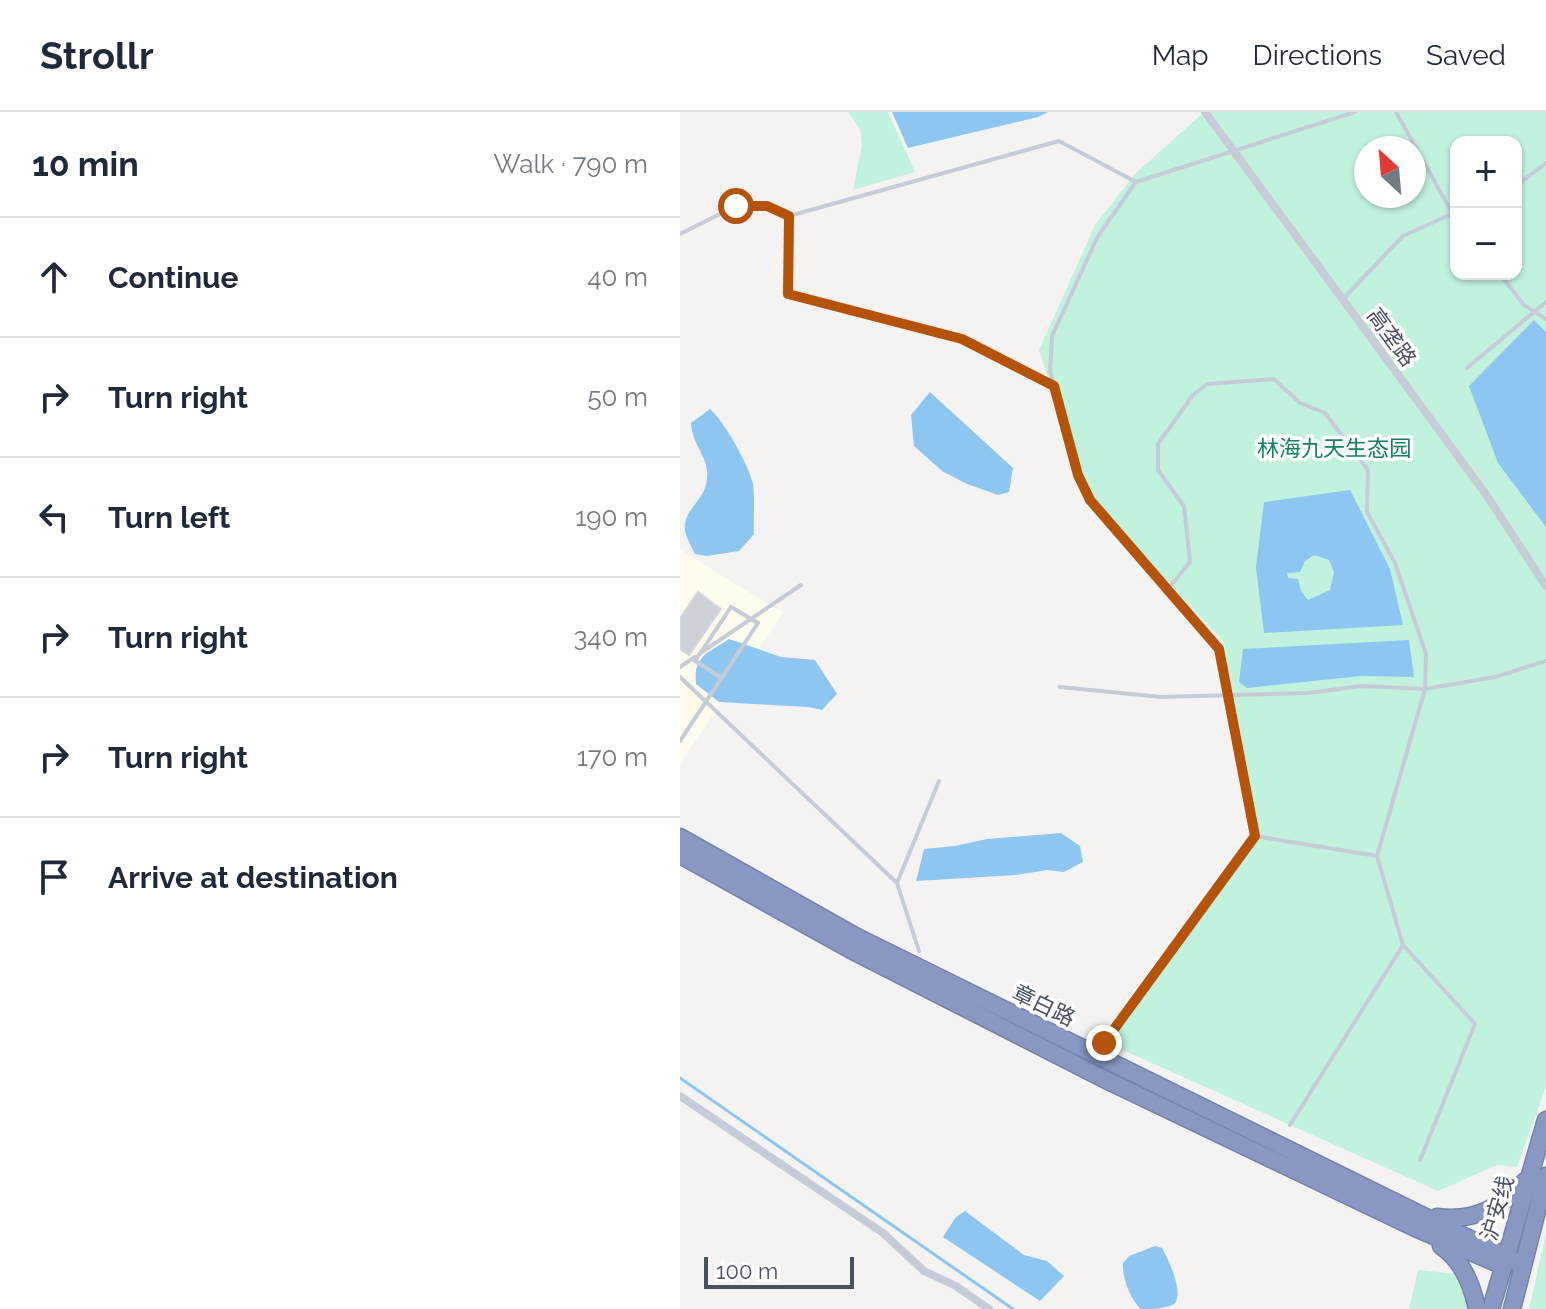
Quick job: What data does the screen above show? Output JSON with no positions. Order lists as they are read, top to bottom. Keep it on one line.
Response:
{"streets":{"highway":["章白路","沪安线"],"street":["高垄路"]},"crossings":[["章白路","沪安线"]],"parks":["林海九天生态园"],"scale_bar":"100 m","north":"top left","page":{"header":"Strollr","nav":["Map","Directions","Saved"],"heading":["10 min","Walk · 790 m"],"map_buttons":["+","−"],"list":[["Continue","40 m"],["Turn right","50 m"],["Turn left","190 m"],["Turn right","340 m"],["Turn right","170 m"],"Arrive at destination"],"scale":"100 m"}}
